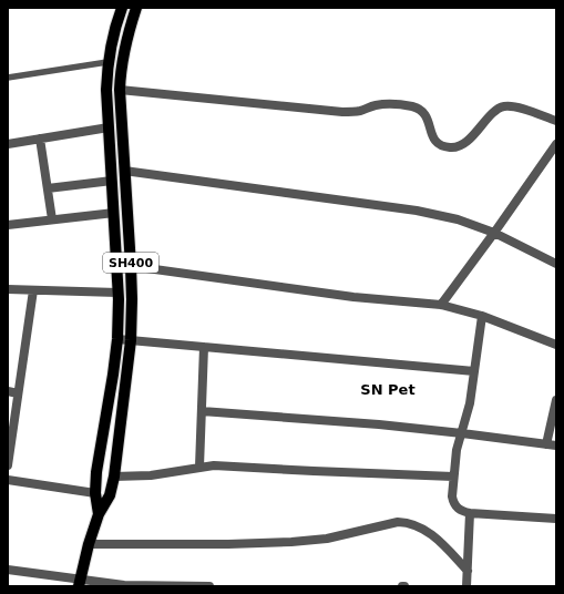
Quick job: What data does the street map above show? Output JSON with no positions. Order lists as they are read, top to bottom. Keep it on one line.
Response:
{"streets":{"main road":["SH400"]},"districts":["SN Pet"]}
